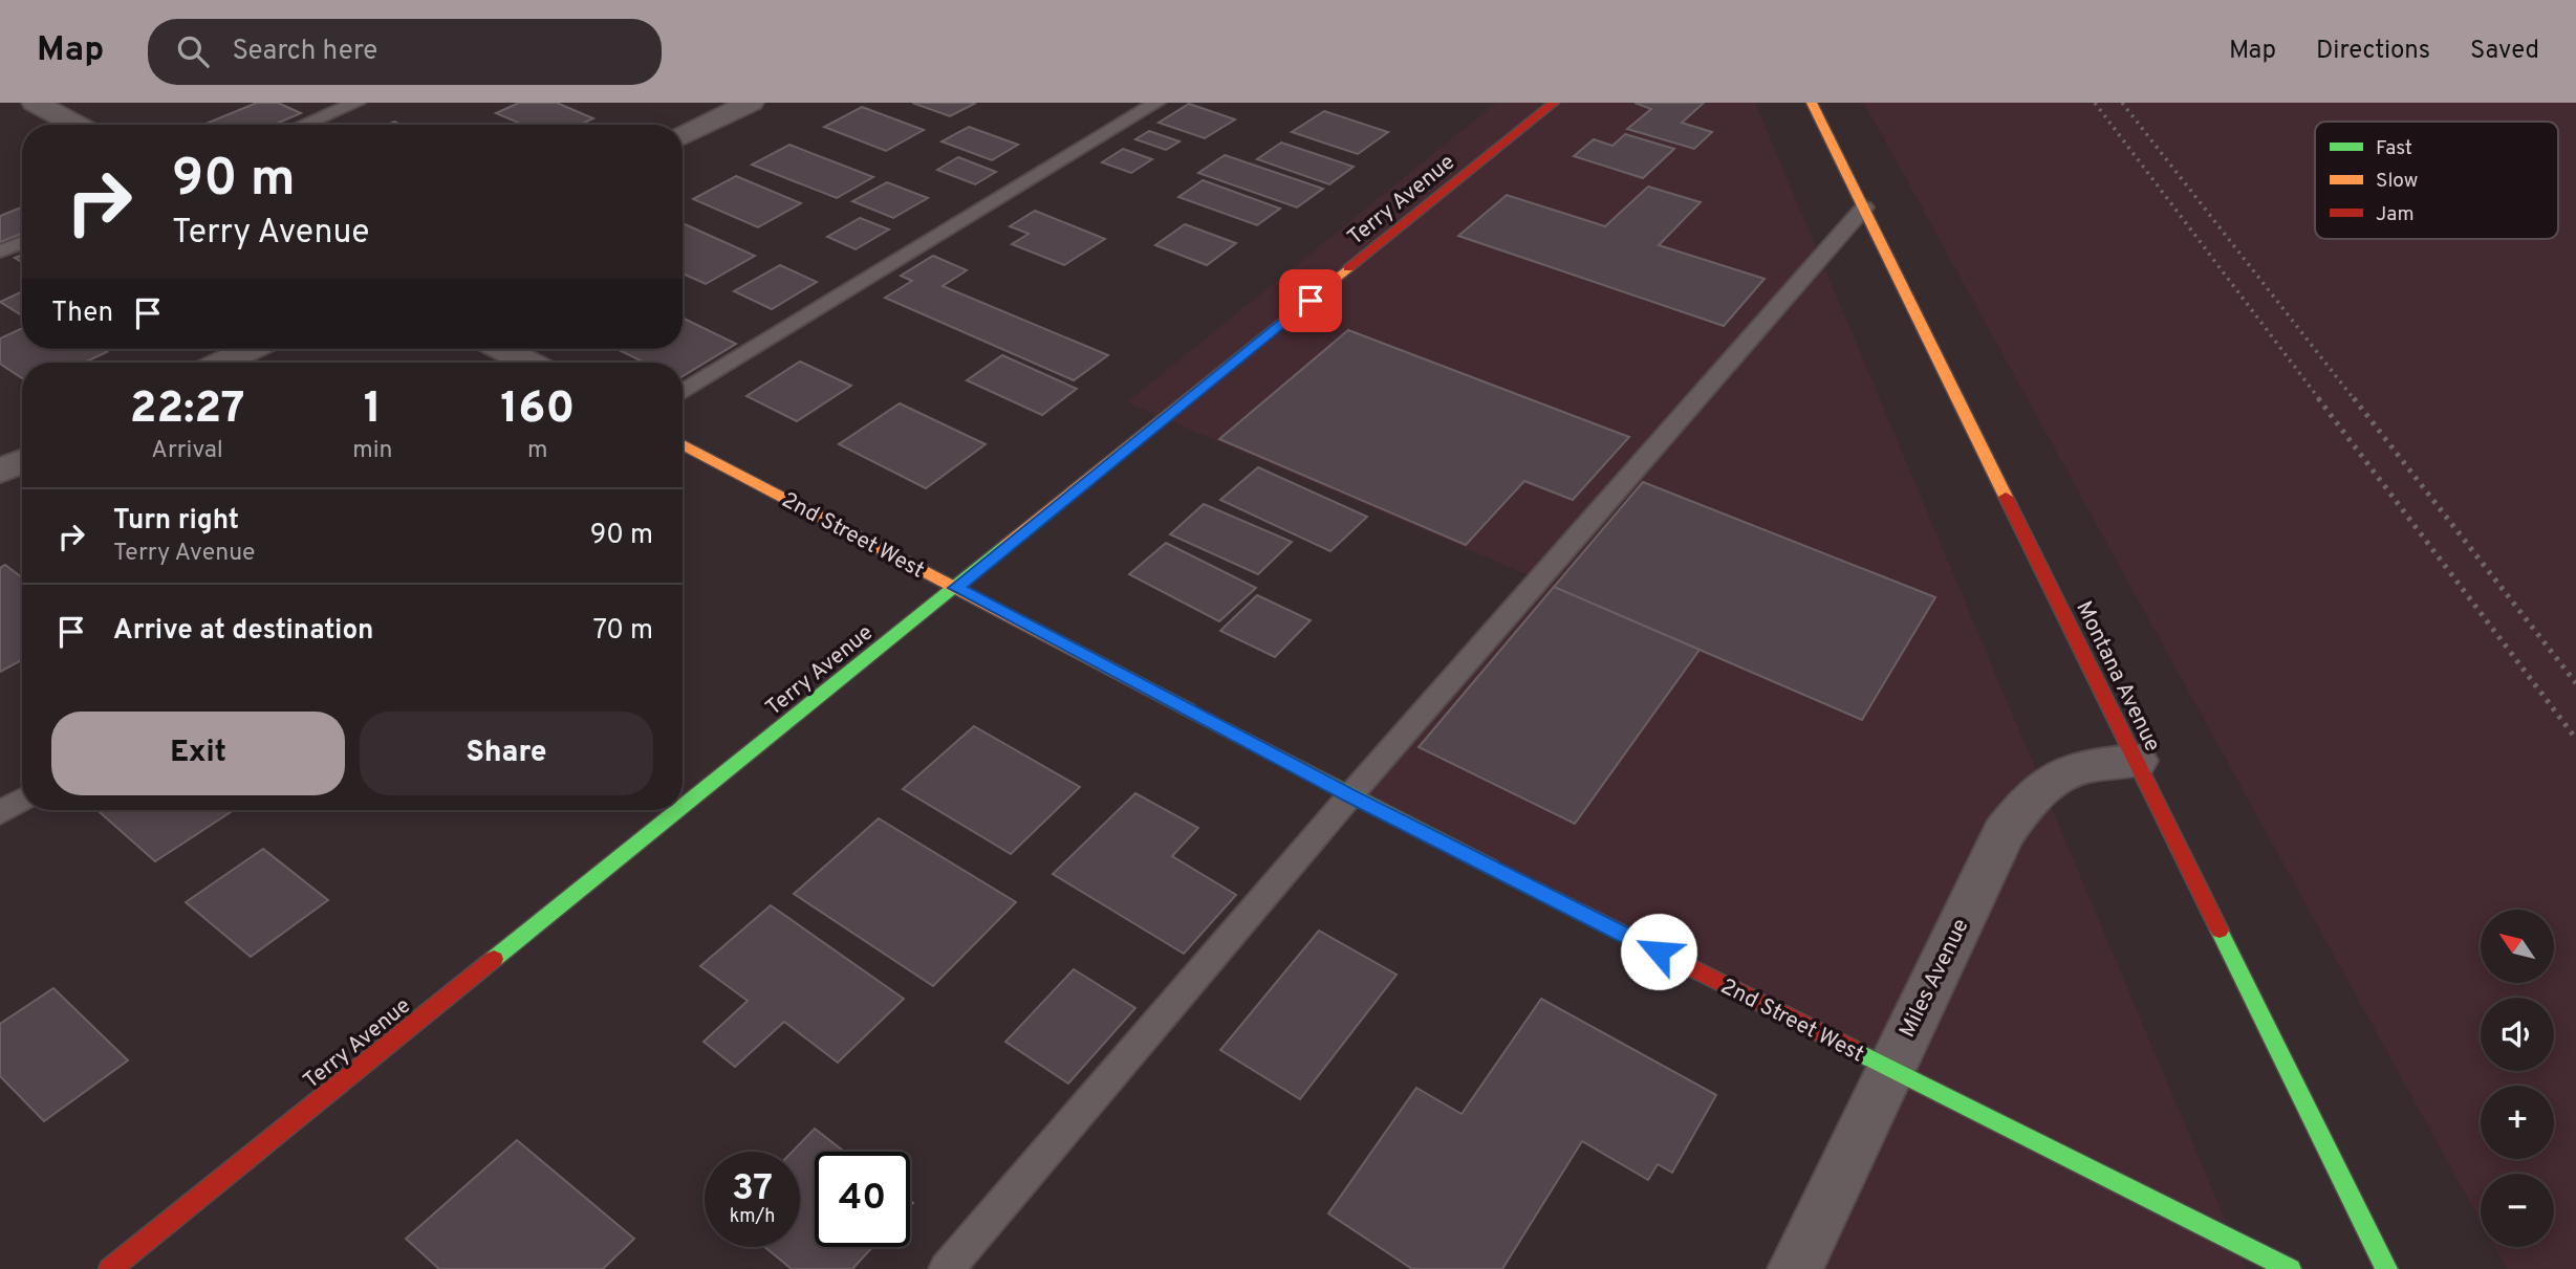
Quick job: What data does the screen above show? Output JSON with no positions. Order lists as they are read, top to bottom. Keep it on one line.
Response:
{"streets":{"street":["Terry Avenue","2nd Street West","Montana Avenue","Miles Avenue"]},"crossings":[["Terry Avenue","2nd Street West"],["2nd Street West","Miles Avenue"],["Montana Avenue","Miles Avenue"]],"legend":["Fast","Slow","Jam"],"north":"top left","page":{"header":"Map","search":"Search here","nav":["Map","Directions","Saved"],"turn":["90 m","Terry Avenue"],"then":"Then","eta":["22:27","Arrival","1","min","160","m"],"list":[{"name":"Turn right","note":"Terry Avenue","value":"90 m"},{"name":"Arrive at destination","value":"70 m"}],"buttons":["Exit","Share"],"map_buttons":["+","−"],"speed":"37 km/h","limit":"40"}}
